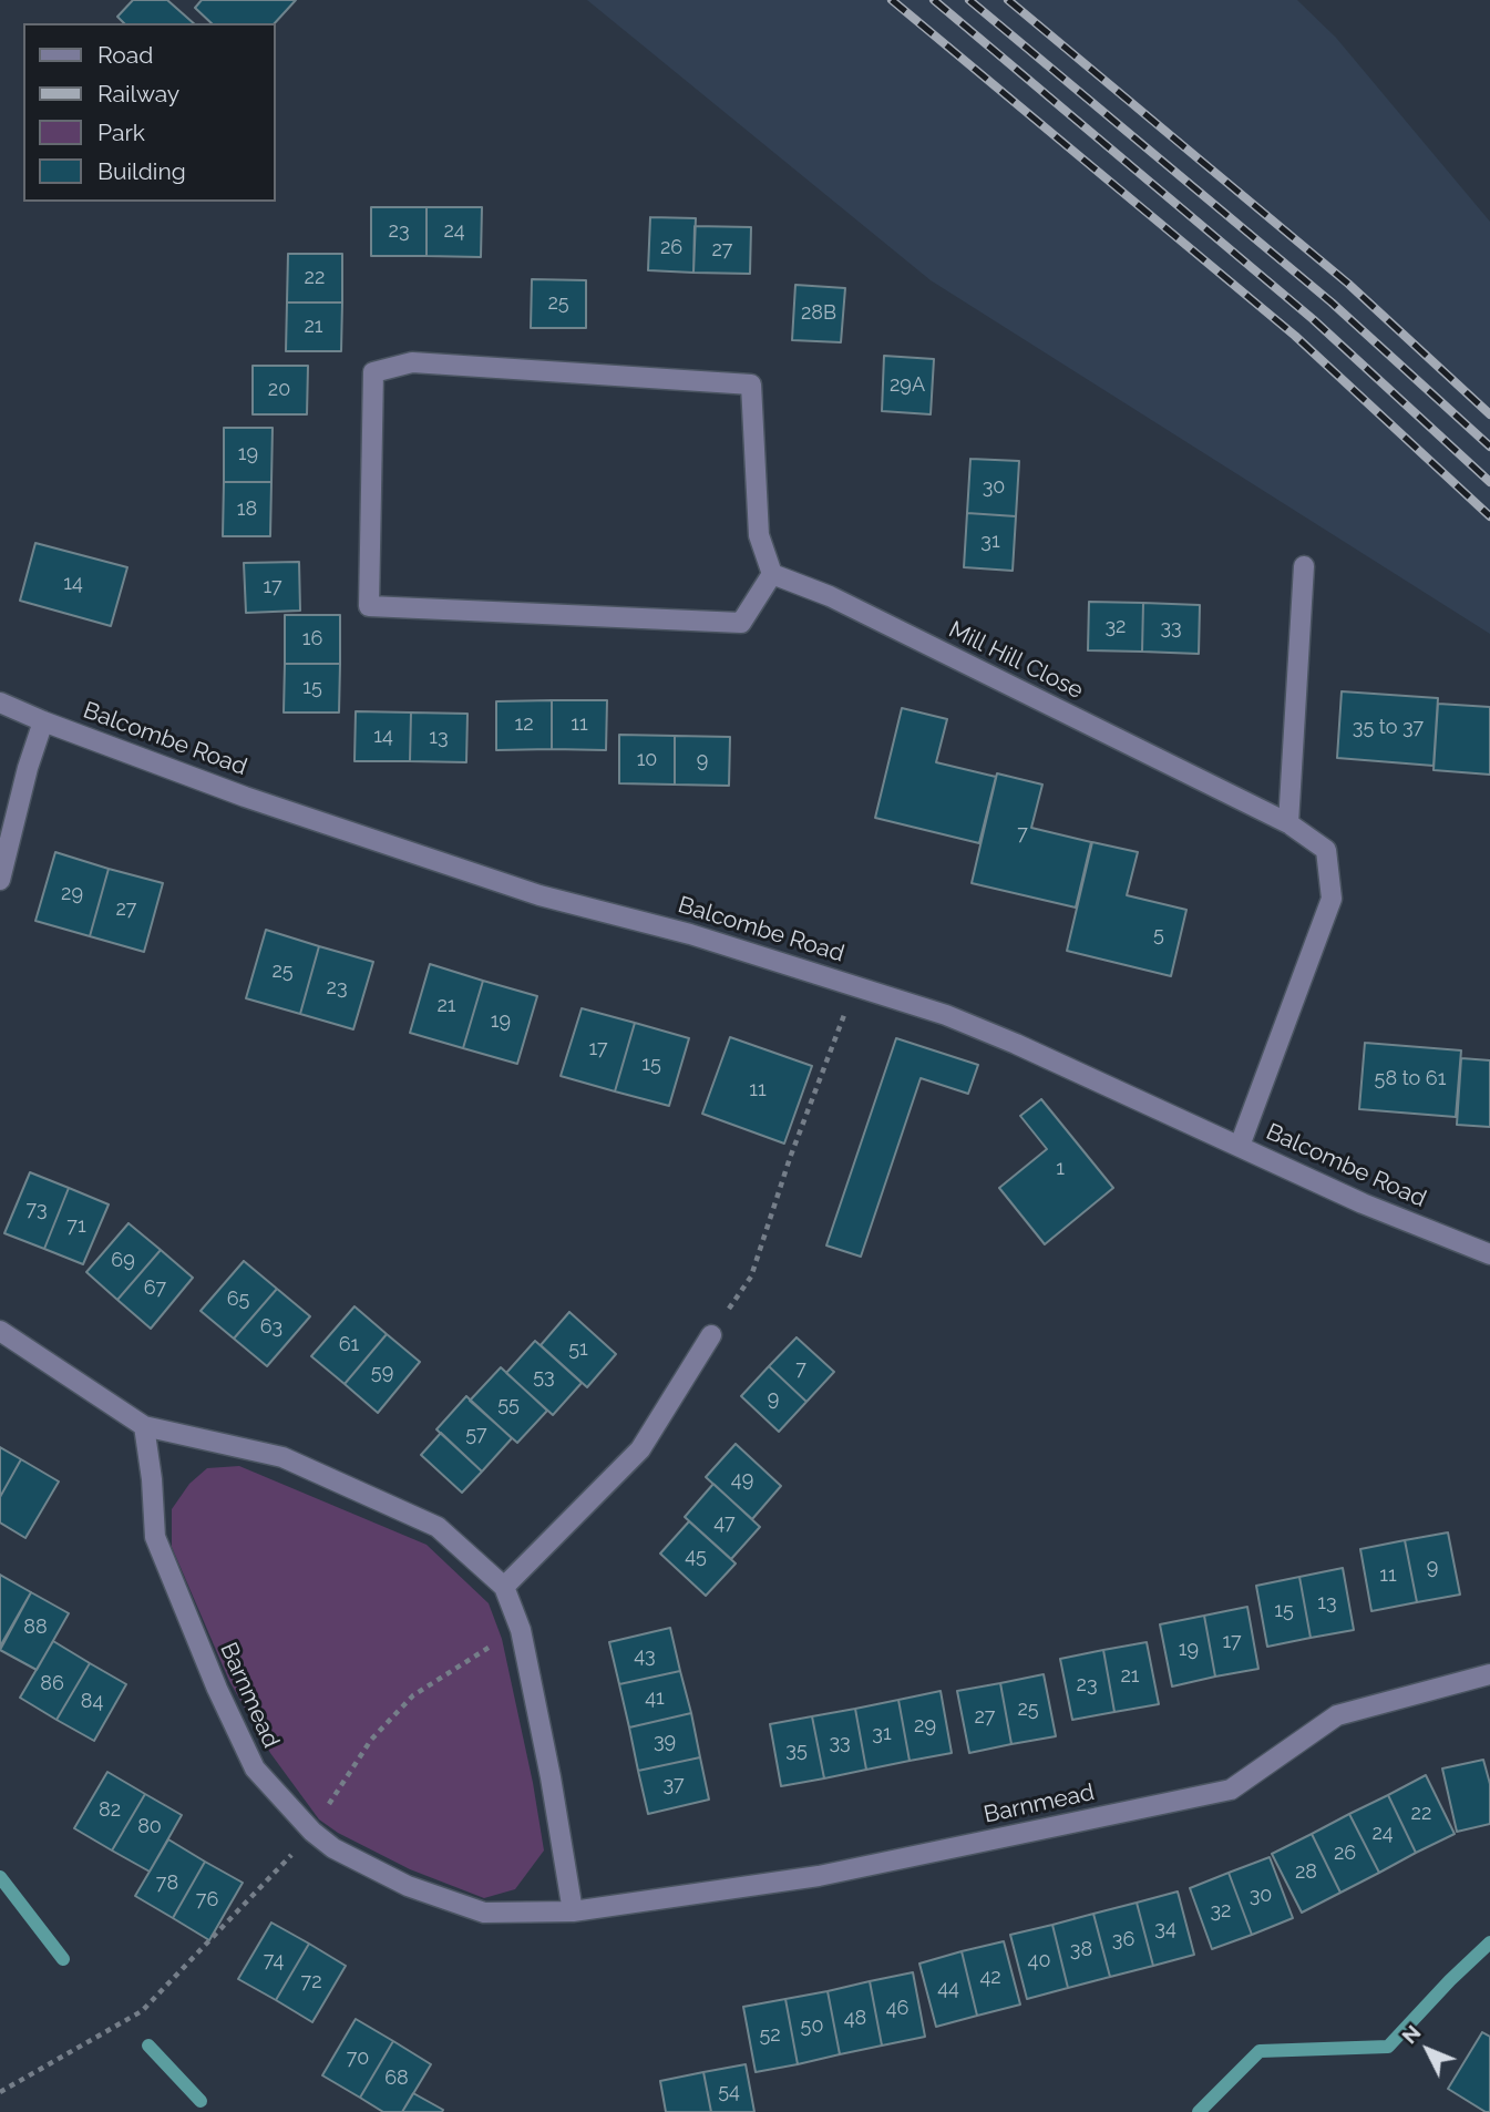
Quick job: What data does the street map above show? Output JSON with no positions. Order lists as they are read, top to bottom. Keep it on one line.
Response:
{"streets":{"street":["Mill Hill Close","Balcombe Road","Barnmead"]},"crossings":[["Mill Hill Close","Balcombe Road"]],"house_numbers":["23","24","26","27","22","25","28B","21","29A","20","19","30","18","31","14","17","32","33","16","15","12","11","35 to 37","14","13","10","9","7","29","27","5","25","23","21","19","17","15","58 to 61","11","1","73","71","69","67","65","63","61","51","7","59","53","9","55","57","49","47","45","9","11","13","15","88","17","19","43","21","86","23","41","84","25","27","29","31","39","33","35","37","82","22","80","24","26","28","78","30","76","32","34","36","38","74","40","42","72","44","46","48","50","52","70","68","54"],"legend":["Road","Railway","Park","Building"],"north":"top left"}
